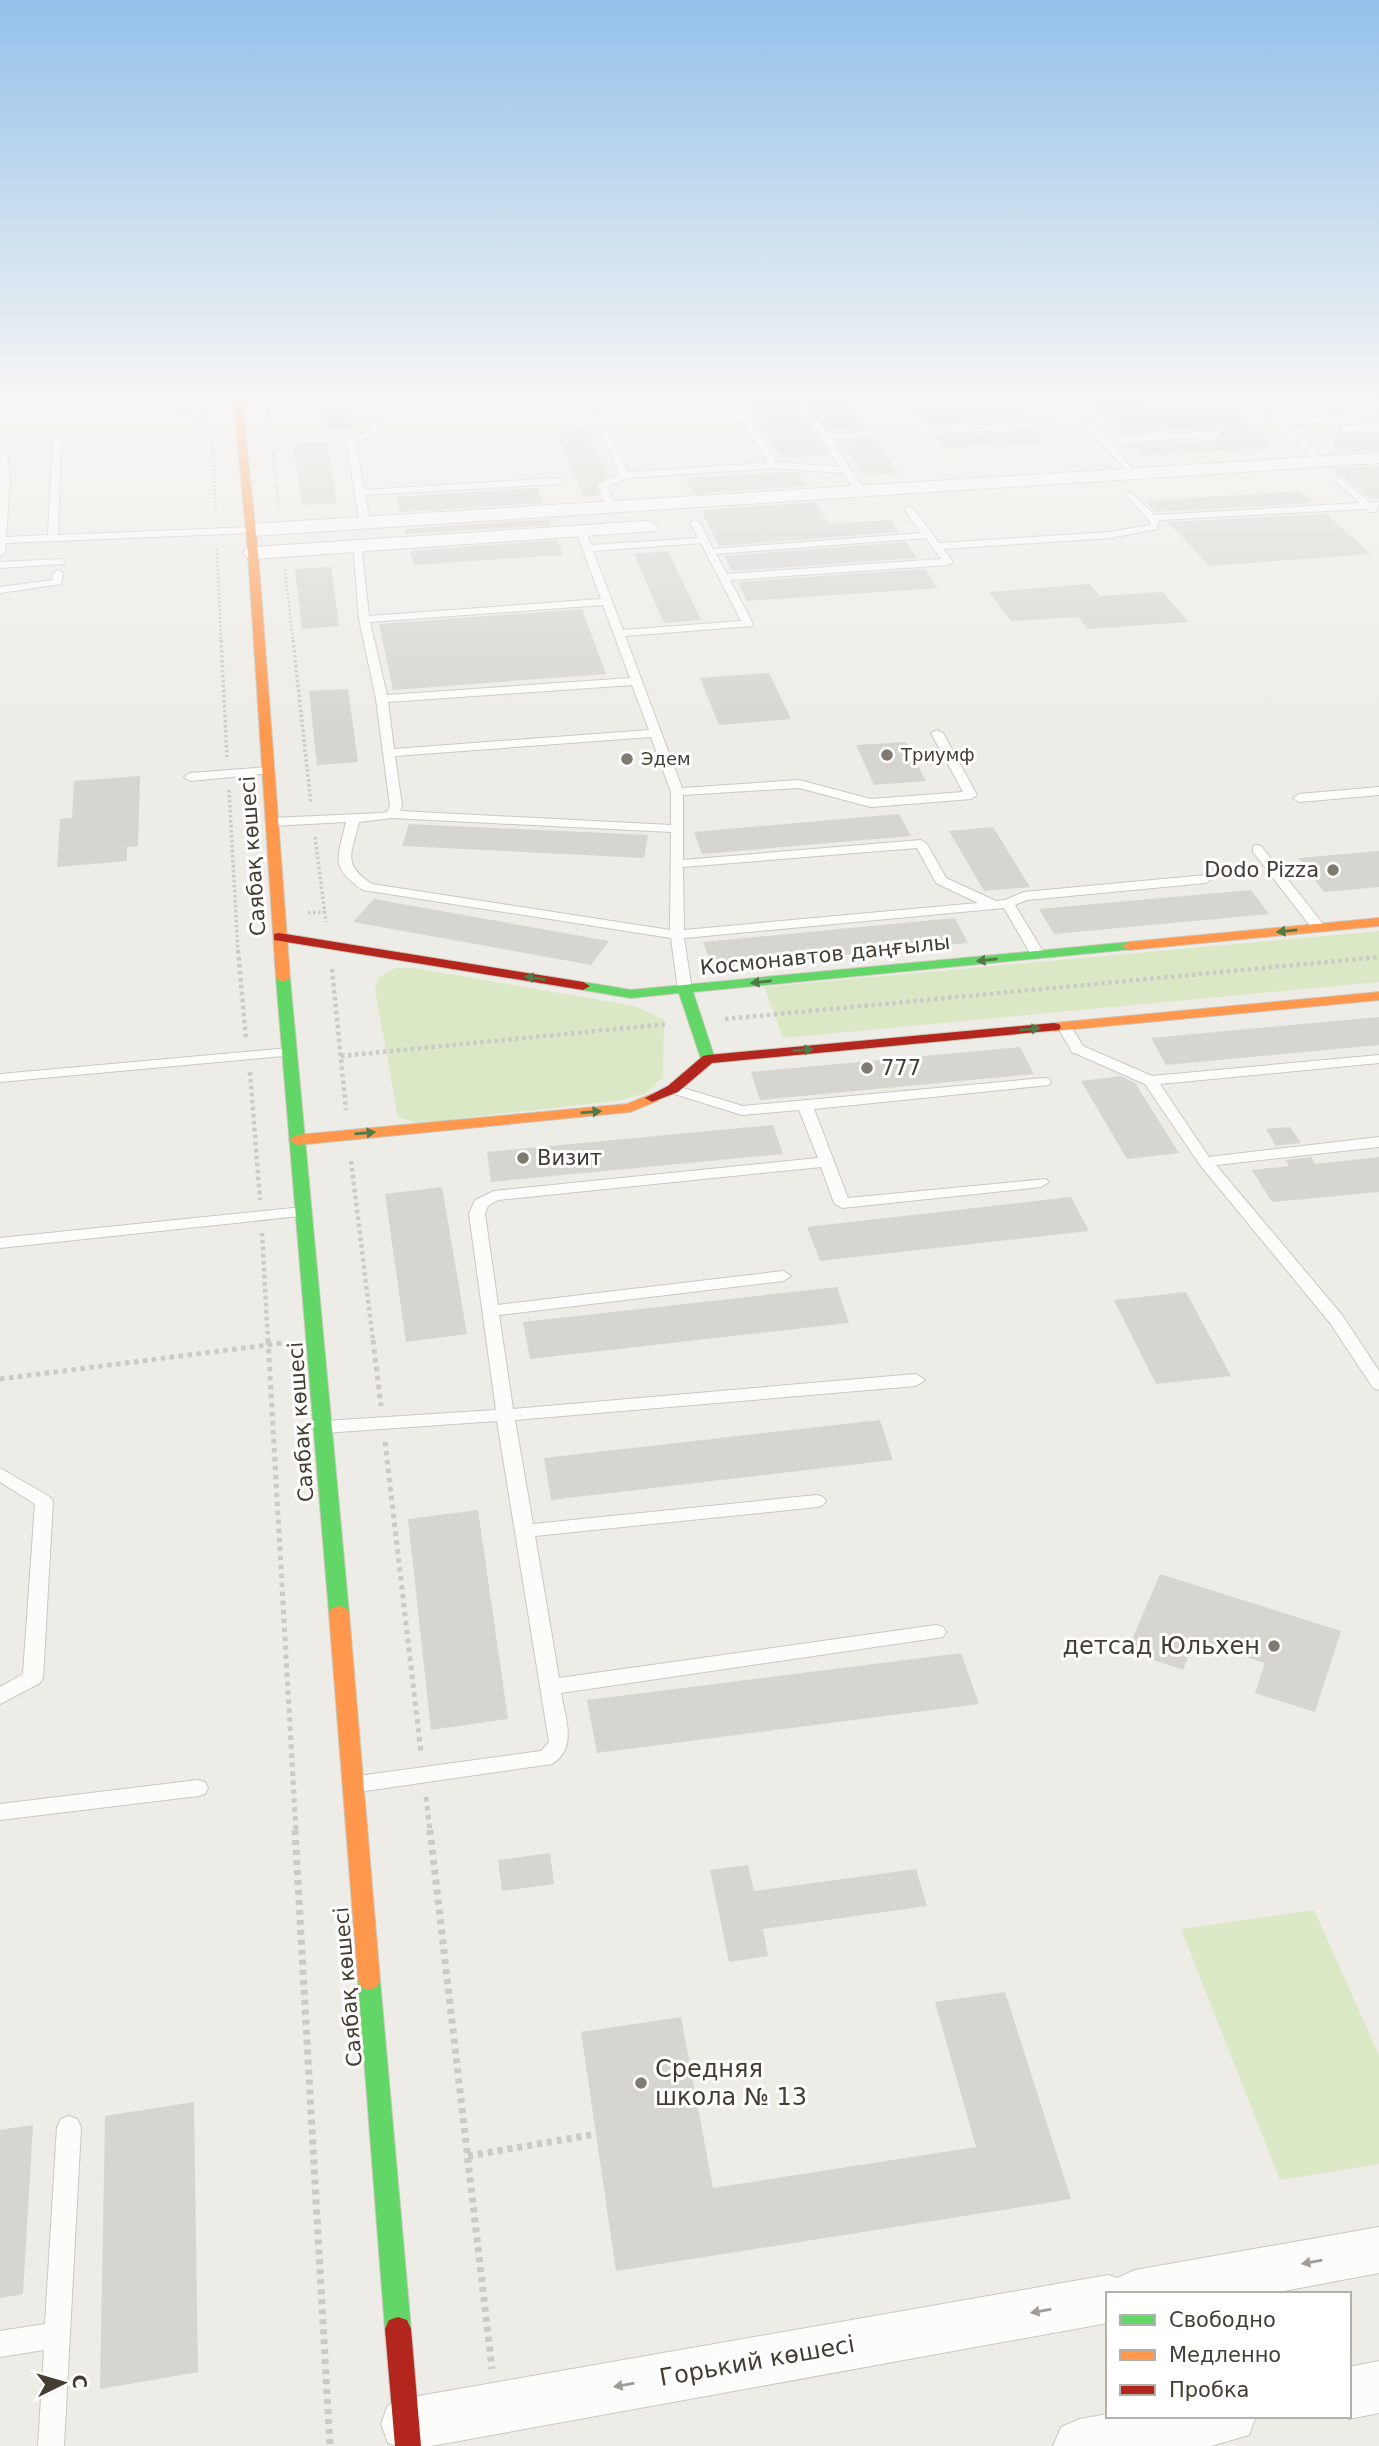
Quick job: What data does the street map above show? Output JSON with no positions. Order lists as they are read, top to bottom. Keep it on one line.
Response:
{"streets":{"street":["Саябақ көшесі","Космонавтов даңғылы","Горький көшесі"]},"crossings":[["Саябақ көшесі","Космонавтов даңғылы"],["Саябақ көшесі","Горький көшесі"]],"one_way":["Горький көшесі"],"places":["Триумф","Эдем","Dodo Pizza","777","Визит","детсад Юльхен","Средняя школа № 13"],"legend":["Свободно","Медленно","Пробка"],"north":"right"}
